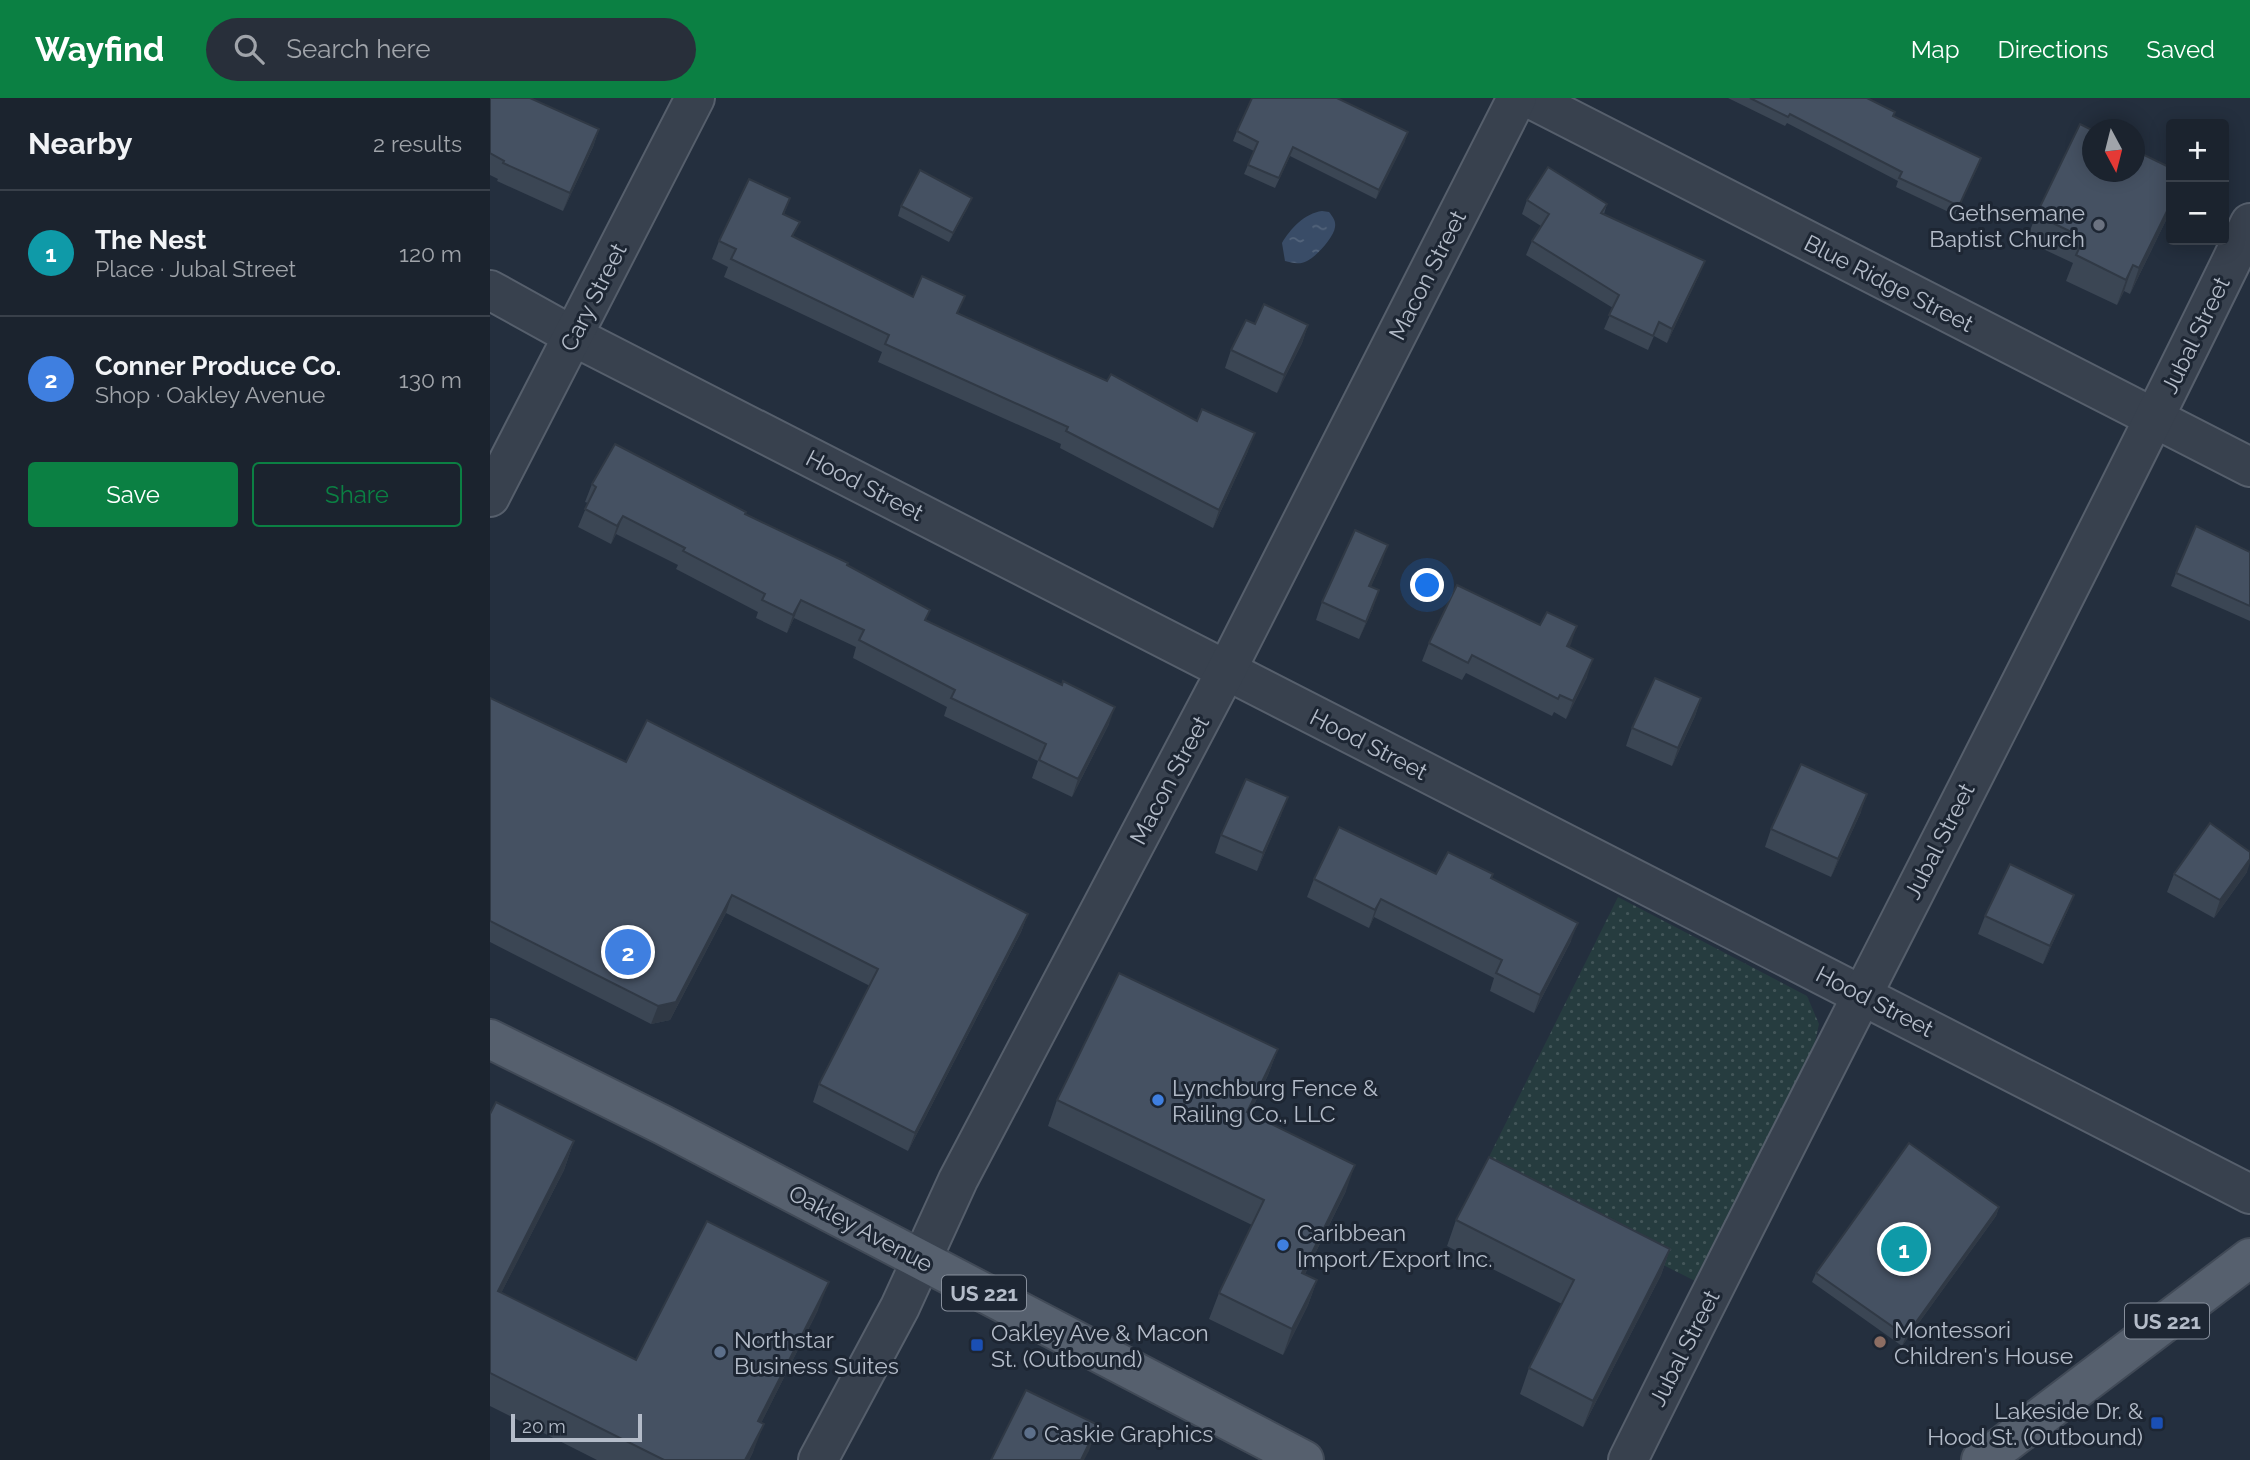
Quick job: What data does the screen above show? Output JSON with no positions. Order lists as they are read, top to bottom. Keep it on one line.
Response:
{"streets":{"main road":["Oakley Avenue","US 221"],"street":["Macon Street","Blue Ridge Street","Cary Street","Jubal Street","Hood Street"]},"crossings":[["Macon Street","Hood Street"],["Macon Street","Oakley Avenue"],["Blue Ridge Street","Jubal Street"],["Cary Street","Hood Street"],["Jubal Street","Hood Street"]],"places":{"other":["Gethsemane Baptist Church","Lynchburg Fence & Railing Co., LLC","Caribbean Import/Export Inc.","Montessori Children's House","Northstar Business Suites","Caskie Graphics"],"transit":["Oakley Ave & Macon St. (Outbound)","Lakeside Dr. & Hood St. (Outbound)"]},"scale_bar":"20 m","north":"bottom","page":{"header":"Wayfind","search":"Search here","nav":["Map","Directions","Saved"],"heading":["Nearby","2 results"],"map_buttons":["+","−"],"list":[{"mark":"1","name":"The Nest","note":"Place · Jubal Street","value":"120 m"},{"mark":"2","name":"Conner Produce Co.","note":"Shop · Oakley Avenue","value":"130 m"}],"buttons":["Save","Share"],"pins":["2","1"],"scale":"20 m"}}
